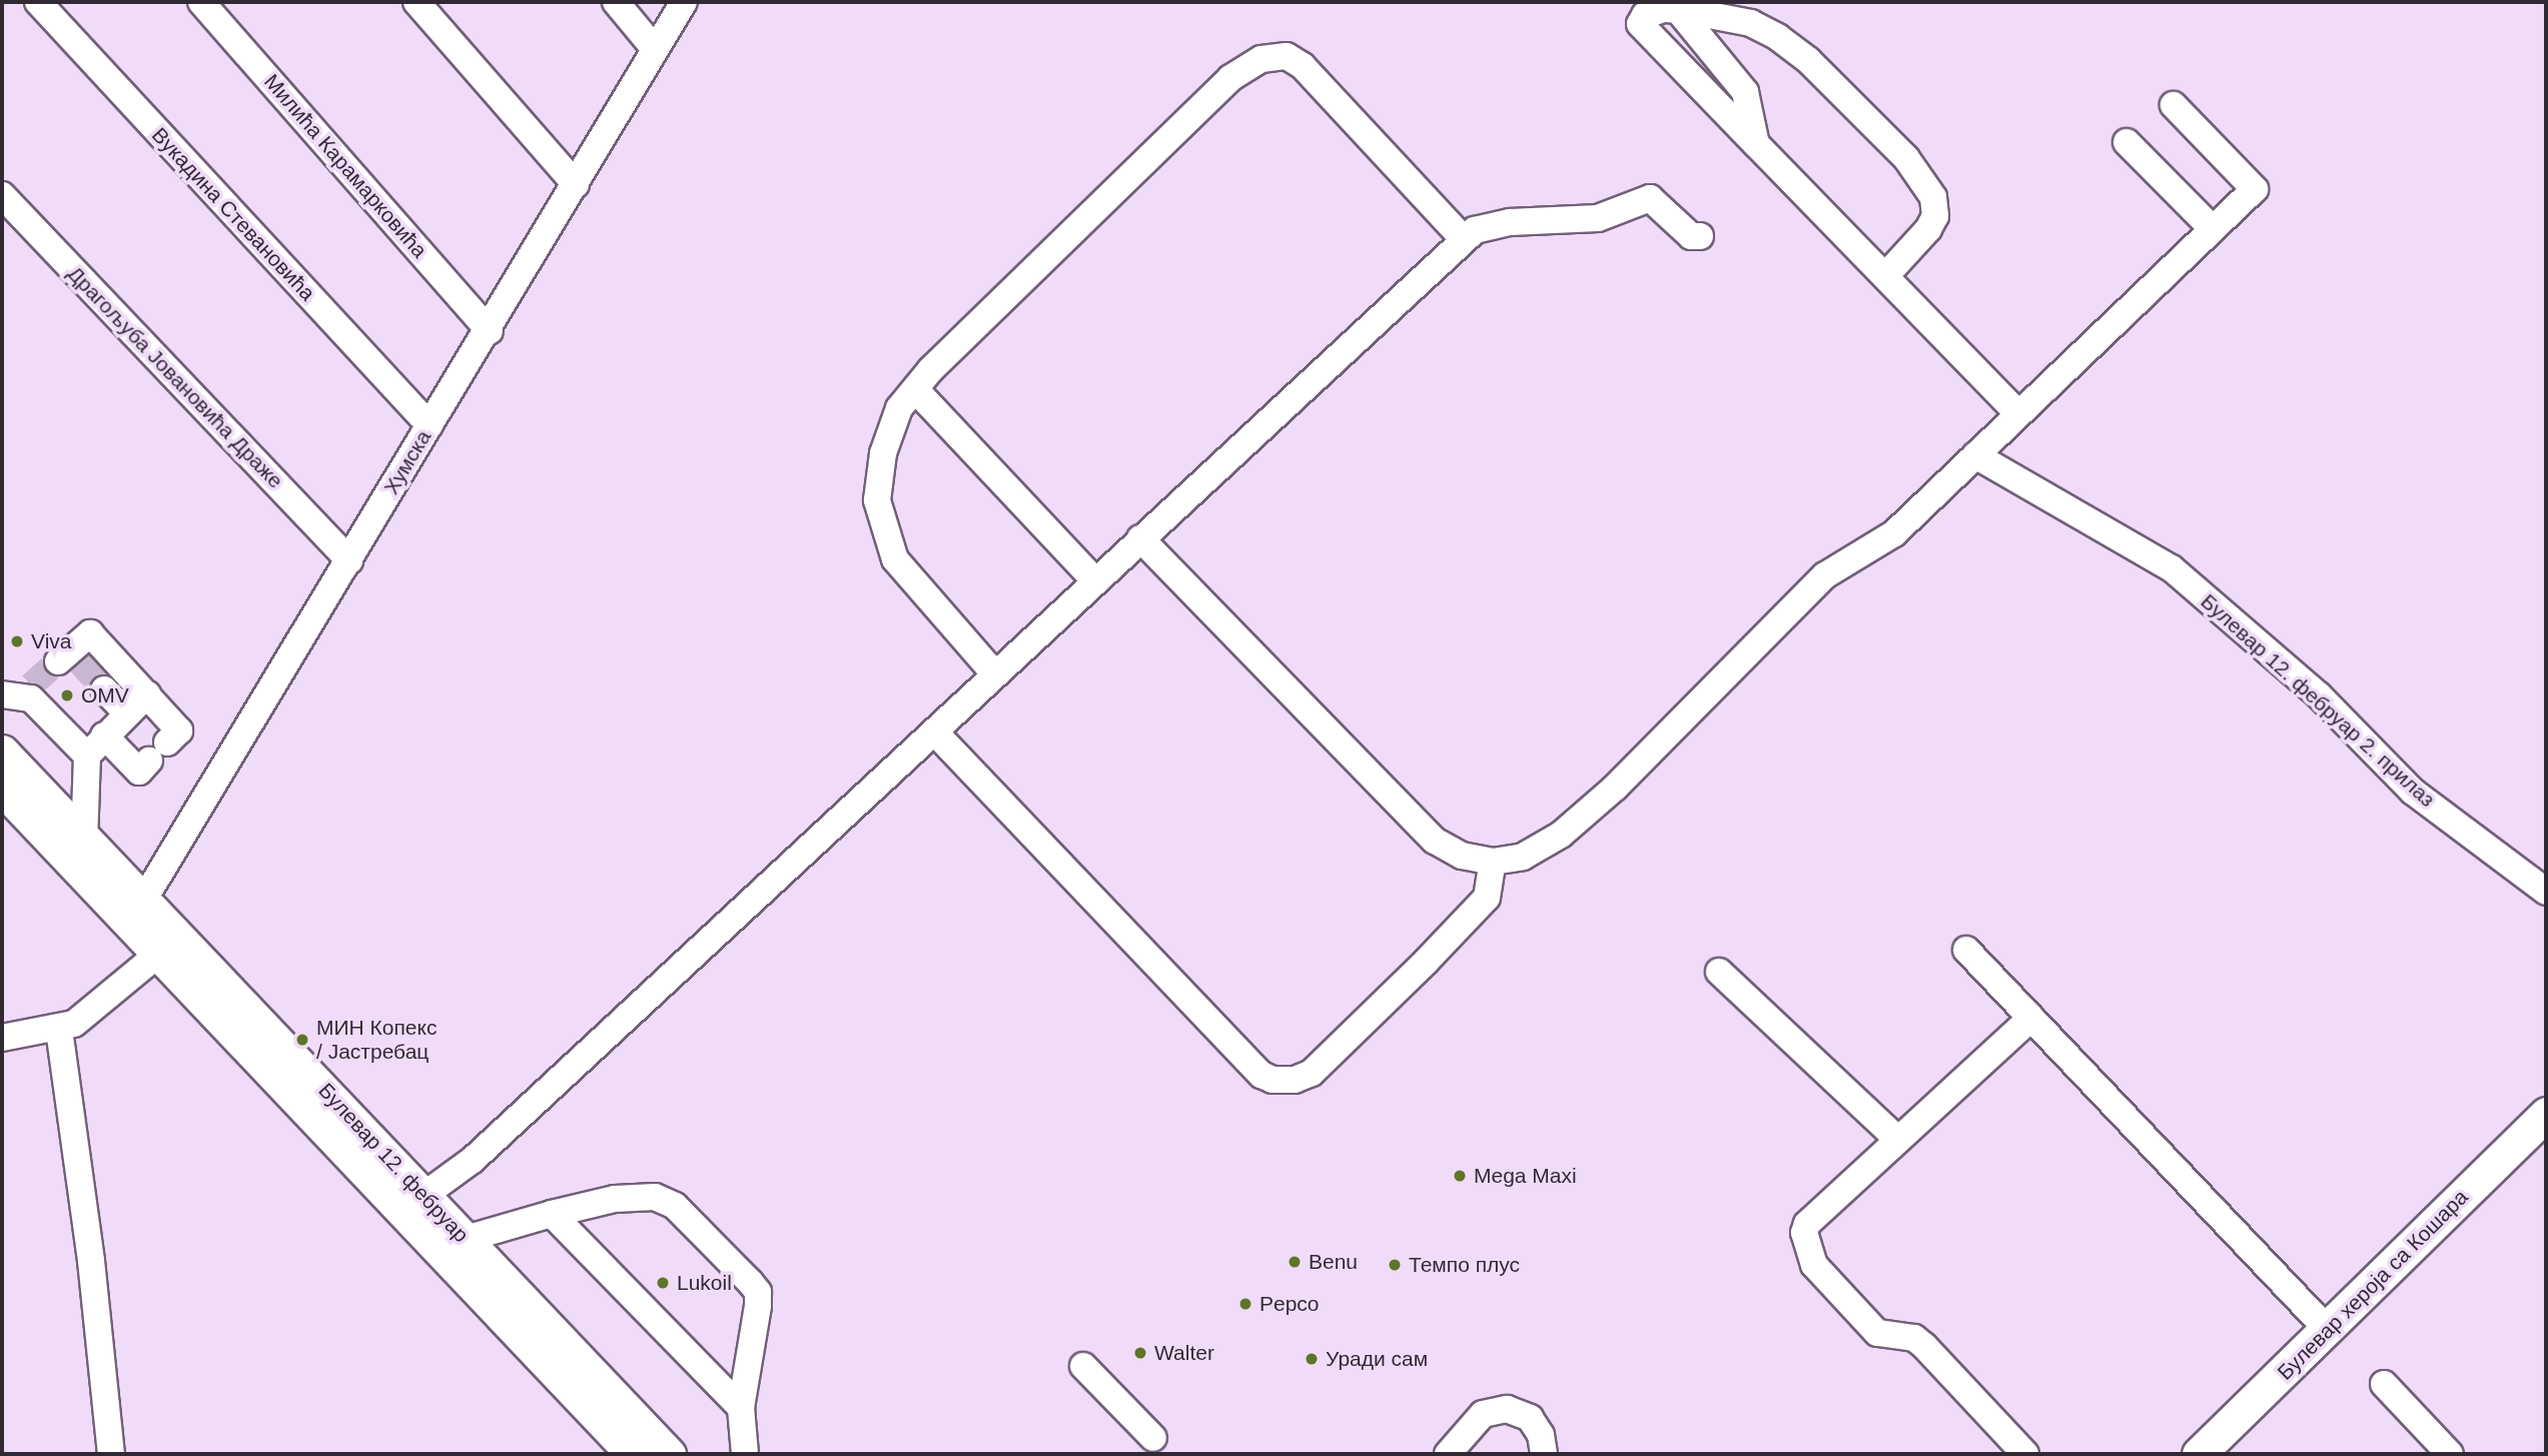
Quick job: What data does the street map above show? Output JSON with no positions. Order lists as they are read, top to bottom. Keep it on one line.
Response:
{"streets":{"main road":["Булевар 12. фебруар","Булевар хероја са Кошара"],"street":["Милића Карамарковића","Вукадина Стевановића","Драгољуба Јовановића Драже","Хумска","Булевар 12. фебруар 2. прилаз"]},"crossings":[["Милића Карамарковића","Хумска"],["Вукадина Стевановића","Хумска"],["Драгољуба Јовановића Драже","Хумска"],["Хумска","Булевар 12. фебруар"]],"places":["Viva","OMV","МИН Копекс / Јастребац","Mega Maxi","Benu","Темпо плус","Lukoil","Pepco","Walter","Уради сам"]}
